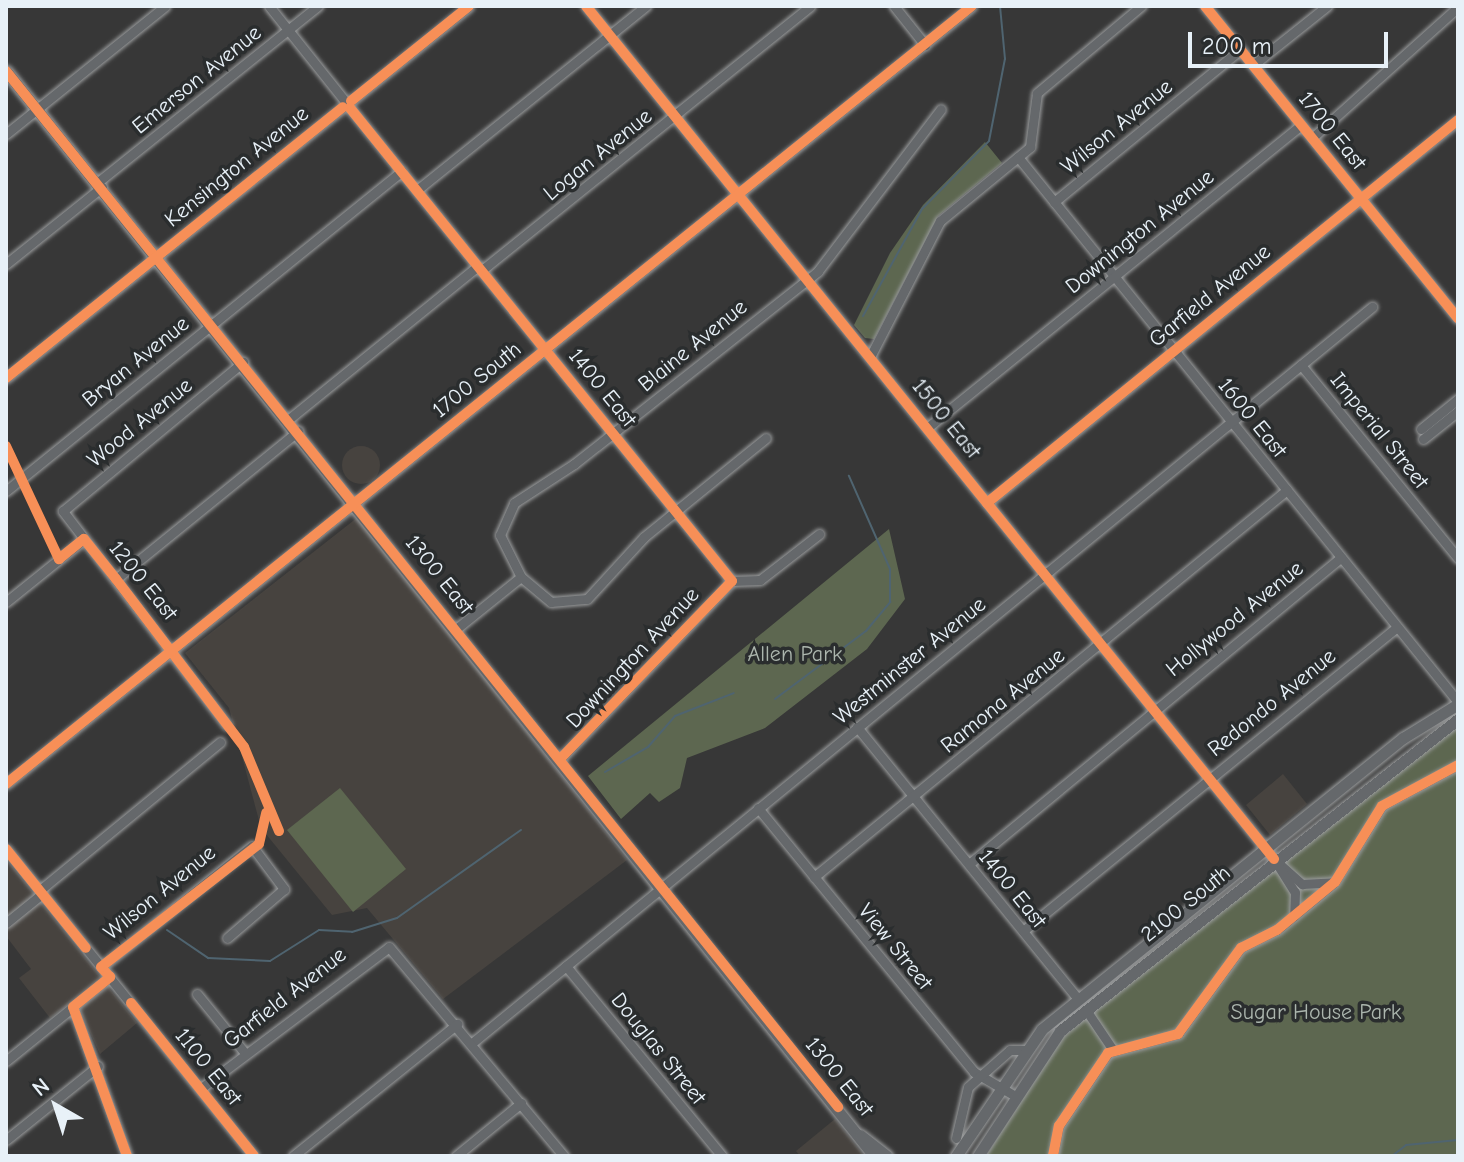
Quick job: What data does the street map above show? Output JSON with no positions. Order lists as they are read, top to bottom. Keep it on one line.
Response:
{"streets":{"main road":["1300 East","2100 South"],"street":["Emerson Avenue","Wilson Avenue","1700 East","Logan Avenue","Kensington Avenue","Downington Avenue","Garfield Avenue","Blaine Avenue","Bryan Avenue","1700 South","1400 East","1600 East","1500 East","Wood Avenue","Imperial Street","1200 East","Hollywood Avenue","Westminster Avenue","Ramona Avenue","Redondo Avenue","View Street","Douglas Street","1100 East"]},"crossings":[["Emerson Avenue","1400 East"],["Emerson Avenue","1300 East"],["Wilson Avenue","1700 East"],["Wilson Avenue","1600 East"],["Wilson Avenue","1100 East"],["1700 East","Downington Avenue"],["1700 East","Garfield Avenue"],["Logan Avenue","1400 East"],["Logan Avenue","1500 East"],["Logan Avenue","1300 East"],["Kensington Avenue","1400 East"],["Kensington Avenue","1300 East"],["Downington Avenue","1400 East"],["Downington Avenue","1600 East"],["Downington Avenue","1500 East"],["Downington Avenue","1300 East"],["Garfield Avenue","1600 East"],["Garfield Avenue","1500 East"],["Garfield Avenue","1100 East"],["Blaine Avenue","1400 East"],["Blaine Avenue","1500 East"],["Bryan Avenue","1400 East"],["Bryan Avenue","1300 East"],["1700 South","1400 East"],["1700 South","1500 East"],["1700 South","1300 East"],["1700 South","1200 East"],["1400 East","Hollywood Avenue"],["1400 East","Westminster Avenue"],["1400 East","Ramona Avenue"],["1400 East","Redondo Avenue"],["1400 East","2100 South"],["1600 East","Hollywood Avenue"],["1600 East","Westminster Avenue"],["1600 East","Ramona Avenue"],["1600 East","Redondo Avenue"],["1600 East","2100 South"],["1500 East","Hollywood Avenue"],["1500 East","Westminster Avenue"],["1500 East","Ramona Avenue"],["1500 East","Redondo Avenue"],["1500 East","2100 South"],["Wood Avenue","1300 East"],["Wood Avenue","1200 East"],["Imperial Street","Westminster Avenue"],["1300 East","Westminster Avenue"],["Westminster Avenue","View Street"],["Westminster Avenue","Douglas Street"],["Ramona Avenue","View Street"],["2100 South","View Street"]],"parks":["Allen Park","Sugar House Park"],"scale_bar":"200 m","north":"top left"}
